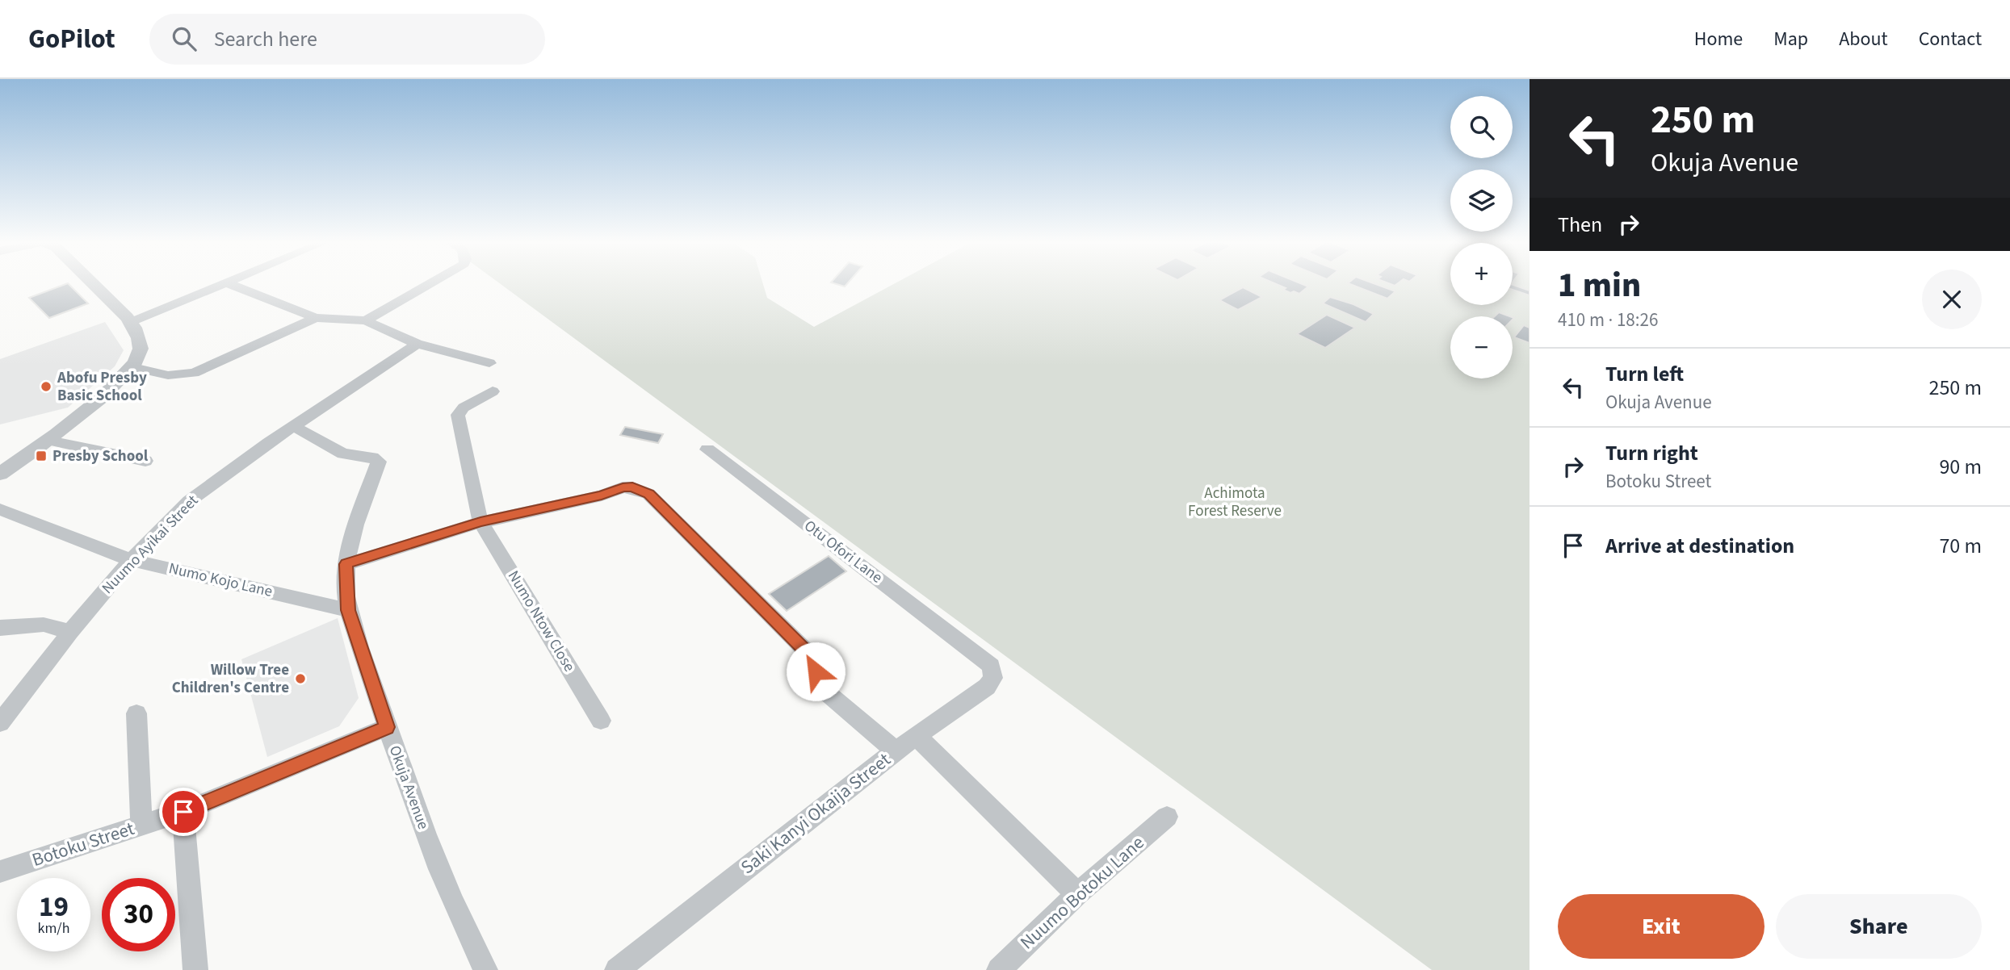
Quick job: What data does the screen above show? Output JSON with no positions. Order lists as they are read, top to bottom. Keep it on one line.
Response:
{"streets":{"street":["Nuumo Ayikai Street","Otu Ofori Lane","Numo Kojo Lane","Numo Ntow Close","Okuja Avenue","Saki Kanyi Okaija Street","Botoku Street","Nuumo Botoku Lane"]},"crossings":[["Nuumo Ayikai Street","Numo Kojo Lane"],["Nuumo Ayikai Street","Okuja Avenue"],["Otu Ofori Lane","Saki Kanyi Okaija Street"],["Numo Kojo Lane","Okuja Avenue"],["Okuja Avenue","Botoku Street"]],"parks":["Achimota Forest Reserve"],"places":{"other":["Abofu Presby Basic School","Willow Tree Children's Centre"],"transit":["Presby School"]},"page":{"header":"GoPilot","search":"Search here","nav":["Home","Map","About","Contact"],"turn":["250 m","Okuja Avenue"],"map_buttons":["+","−"],"then":"Then","heading":["1 min","410 m · 18:26"],"list":[{"name":"Turn left","note":"Okuja Avenue","value":"250 m"},{"name":"Turn right","note":"Botoku Street","value":"90 m"},{"name":"Arrive at destination","value":"70 m"}],"speed":"19 km/h","limit":"30","buttons":["Exit","Share"]}}
